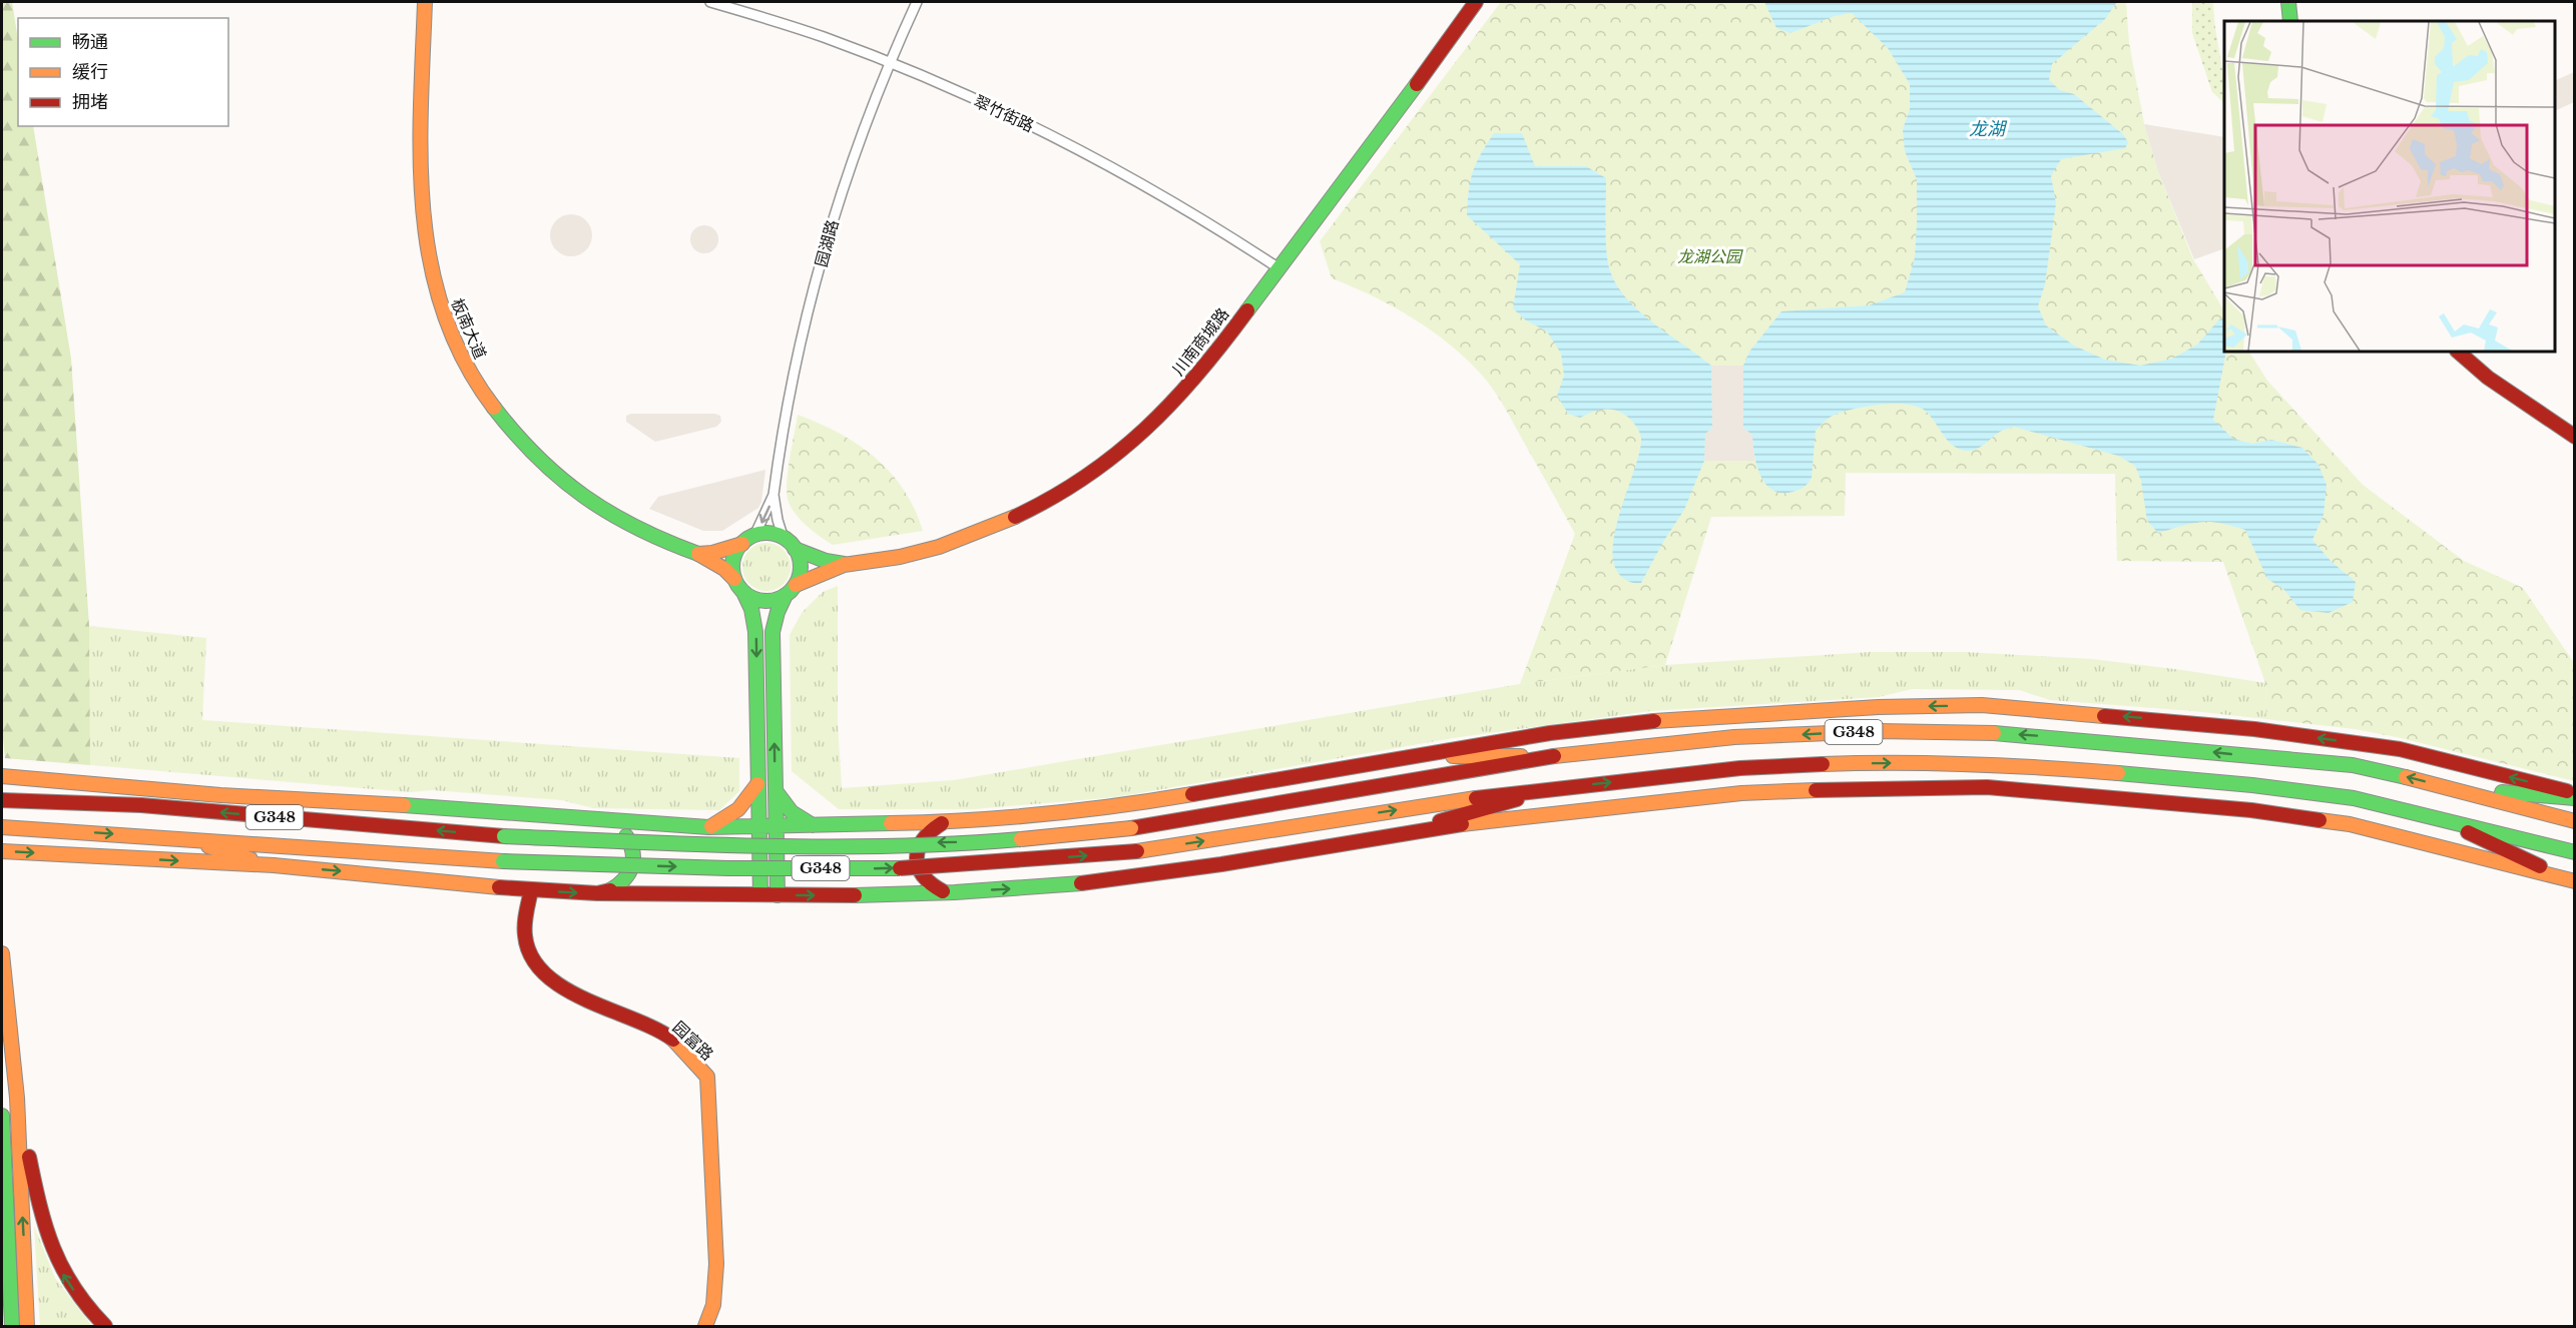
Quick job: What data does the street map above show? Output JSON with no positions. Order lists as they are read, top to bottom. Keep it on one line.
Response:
{"streets":{"main road":["板南大道","川南商城路","G348","园富路"],"street":["翠竹街路","园湖路"]},"crossings":[["翠竹街路","园湖路"],["翠竹街路","川南商城路"]],"water":["龙湖"],"parks":["龙湖公园"],"legend":["畅通","缓行","拥堵"]}
